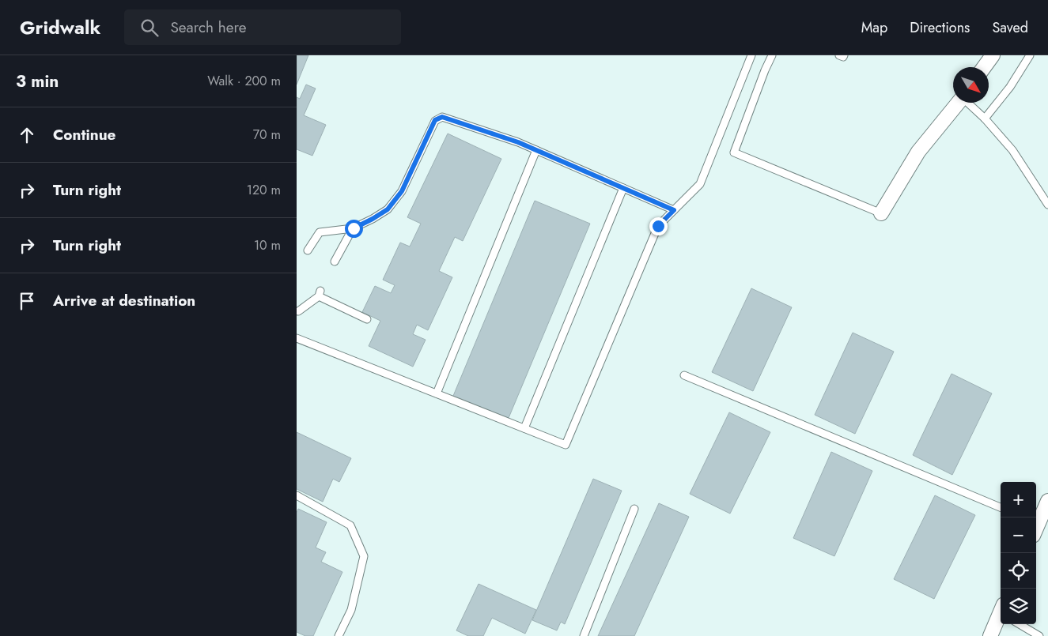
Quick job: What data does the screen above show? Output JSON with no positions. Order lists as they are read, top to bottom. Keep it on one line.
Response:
{"north":"bottom right","page":{"header":"Gridwalk","search":"Search here","nav":["Map","Directions","Saved"],"heading":["3 min","Walk · 200 m"],"list":[["Continue","70 m"],["Turn right","120 m"],["Turn right","10 m"],"Arrive at destination"],"map_buttons":["+","−"]}}
